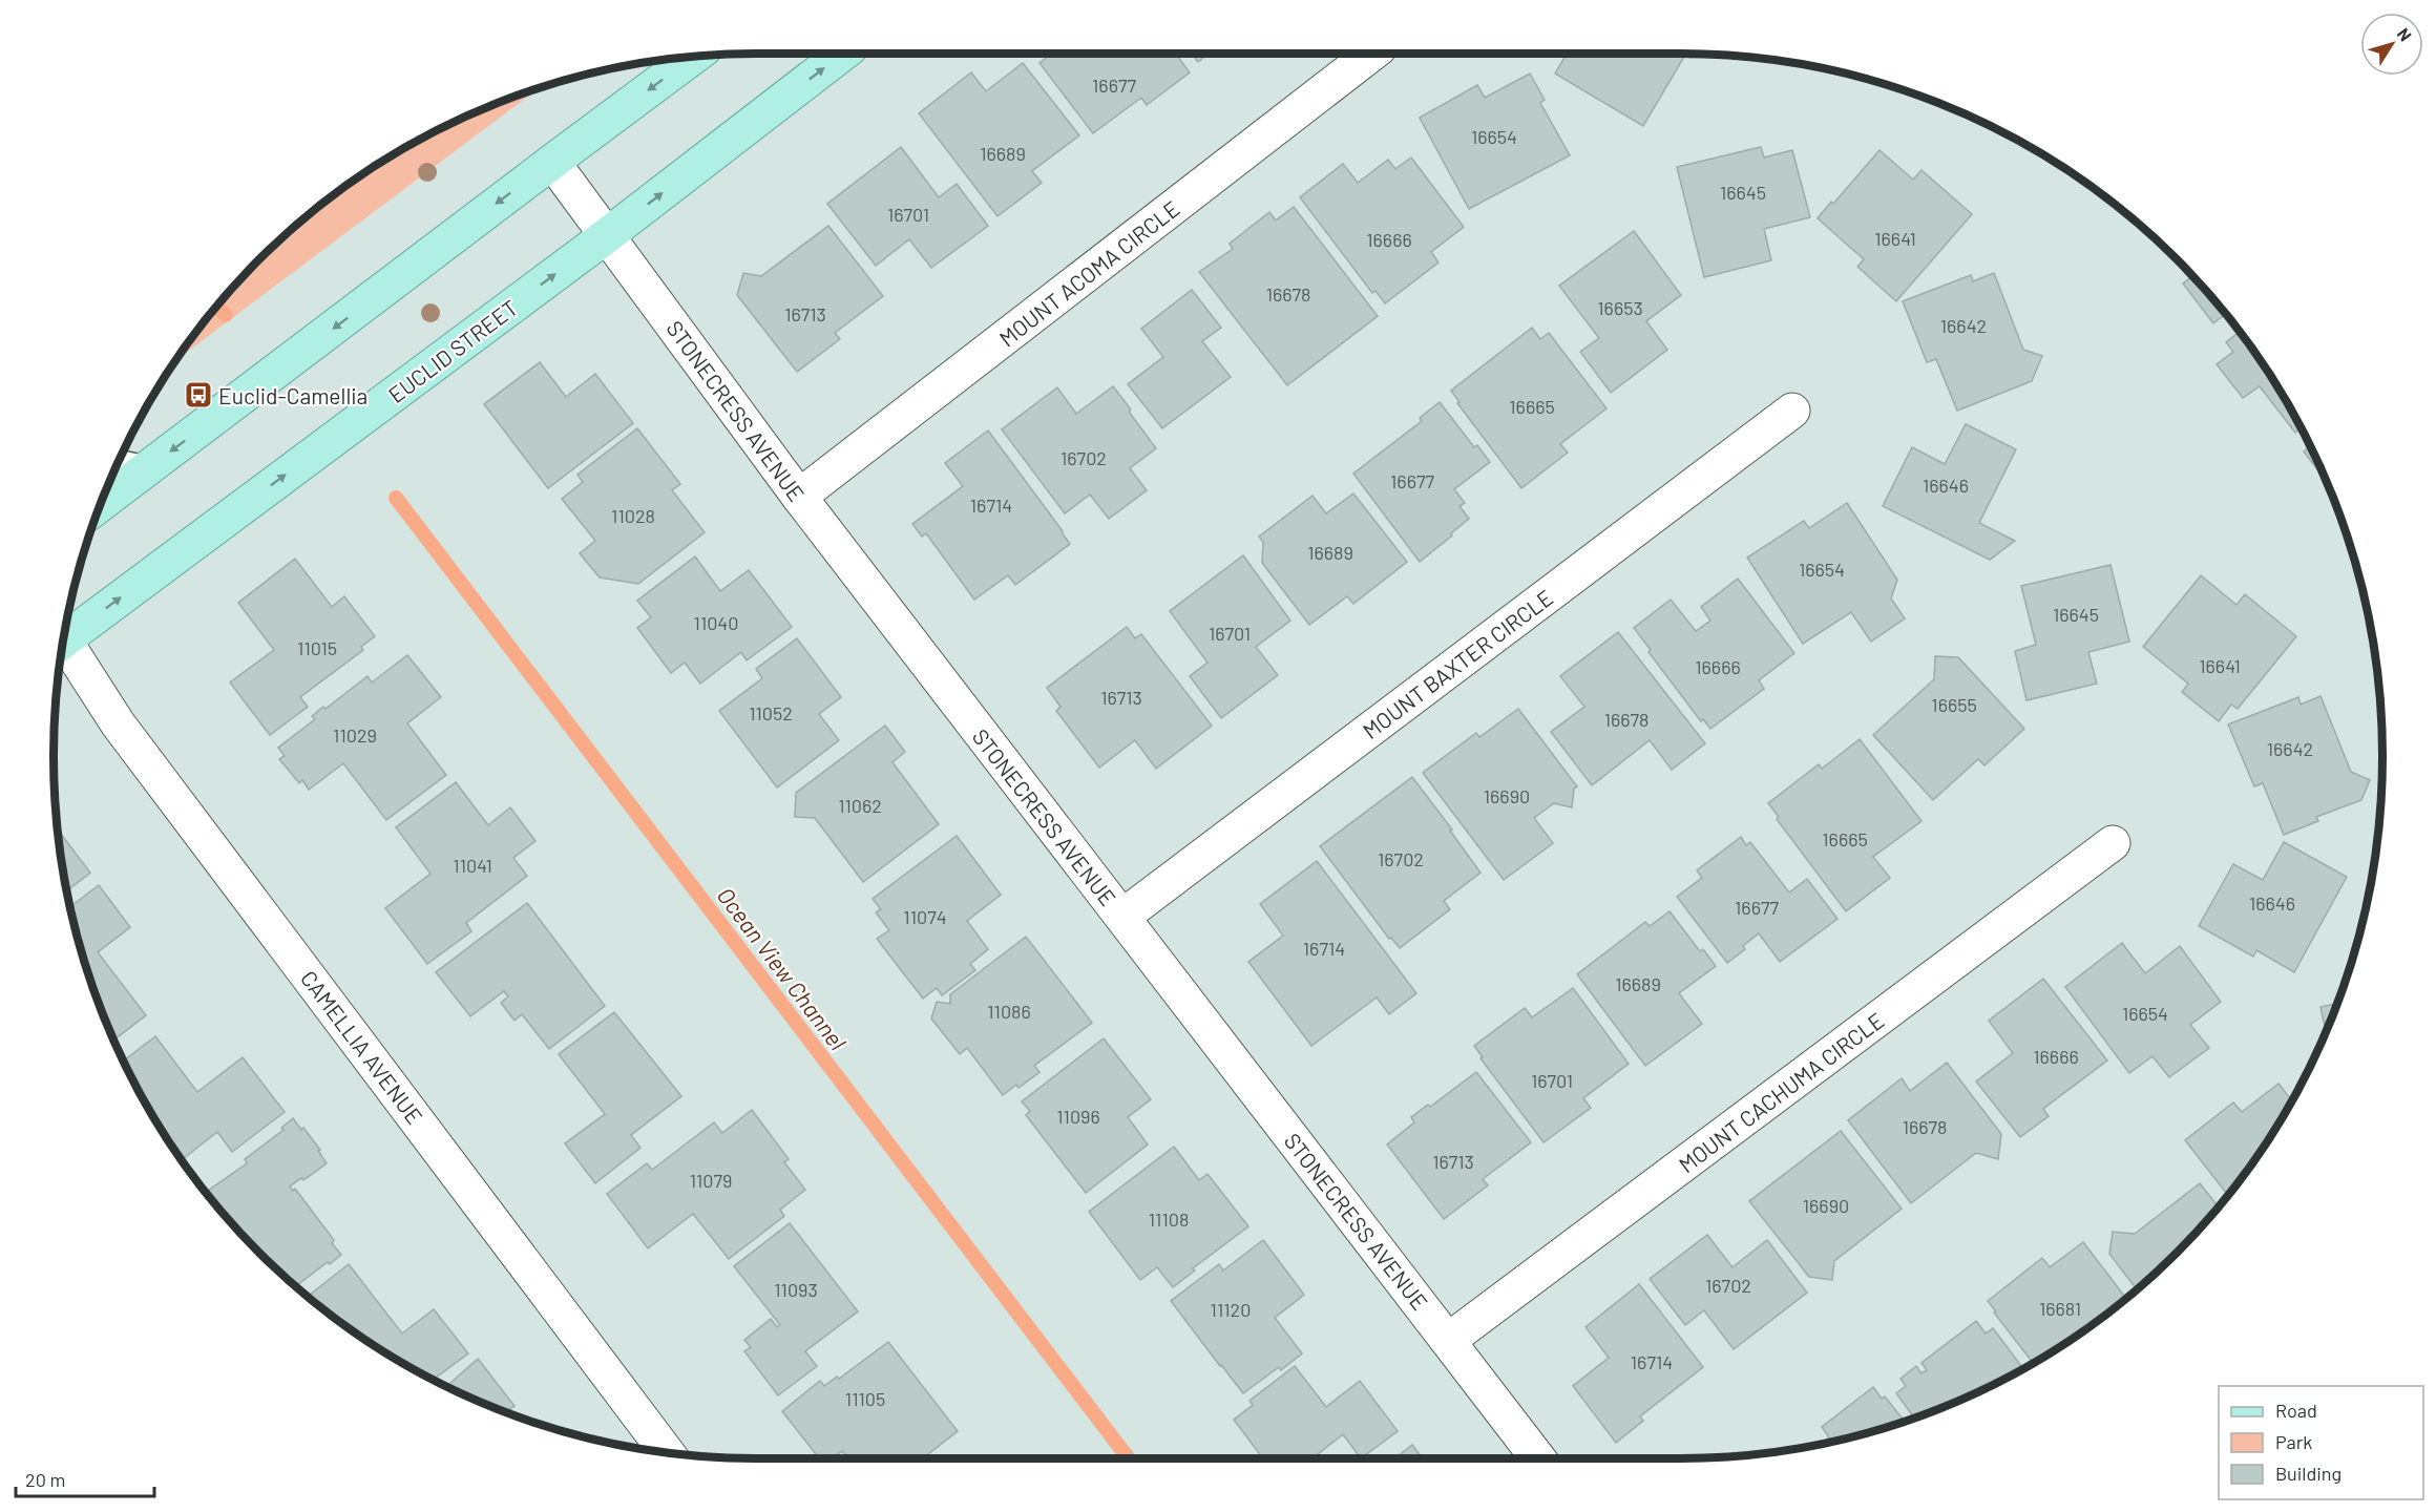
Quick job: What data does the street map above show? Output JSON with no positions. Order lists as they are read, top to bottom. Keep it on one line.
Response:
{"streets":{"main road":["EUCLID STREET"],"street":["MOUNT ACOMA CIRCLE","STONECRESS AVENUE","MOUNT BAXTER CIRCLE","CAMELLIA AVENUE","MOUNT CACHUMA CIRCLE"]},"crossings":[["MOUNT ACOMA CIRCLE","STONECRESS AVENUE"],["EUCLID STREET","STONECRESS AVENUE"],["STONECRESS AVENUE","MOUNT BAXTER CIRCLE"],["STONECRESS AVENUE","MOUNT CACHUMA CIRCLE"]],"water":["Ocean View Channel"],"places":{"bus stop":["Euclid-Camellia"]},"house_numbers":["16677","16654","16689","16645","16701","16641","16666","16678","16653","16713","16642","16665","16702","16677","16646","16714","11028","16689","16654","16645","11040","16701","11015","16641","16666","16713","16655","11052","16678","11029","16642","16690","11062","16665","16702","11041","16646","16677","11074","16714","16689","11086","16654","16666","16701","11096","16678","16713","11079","16690","11108","16702","11093","16681","11120","16714","11105"],"legend":["Road","Park","Building"],"scale_bar":"20 m","north":"top right"}
